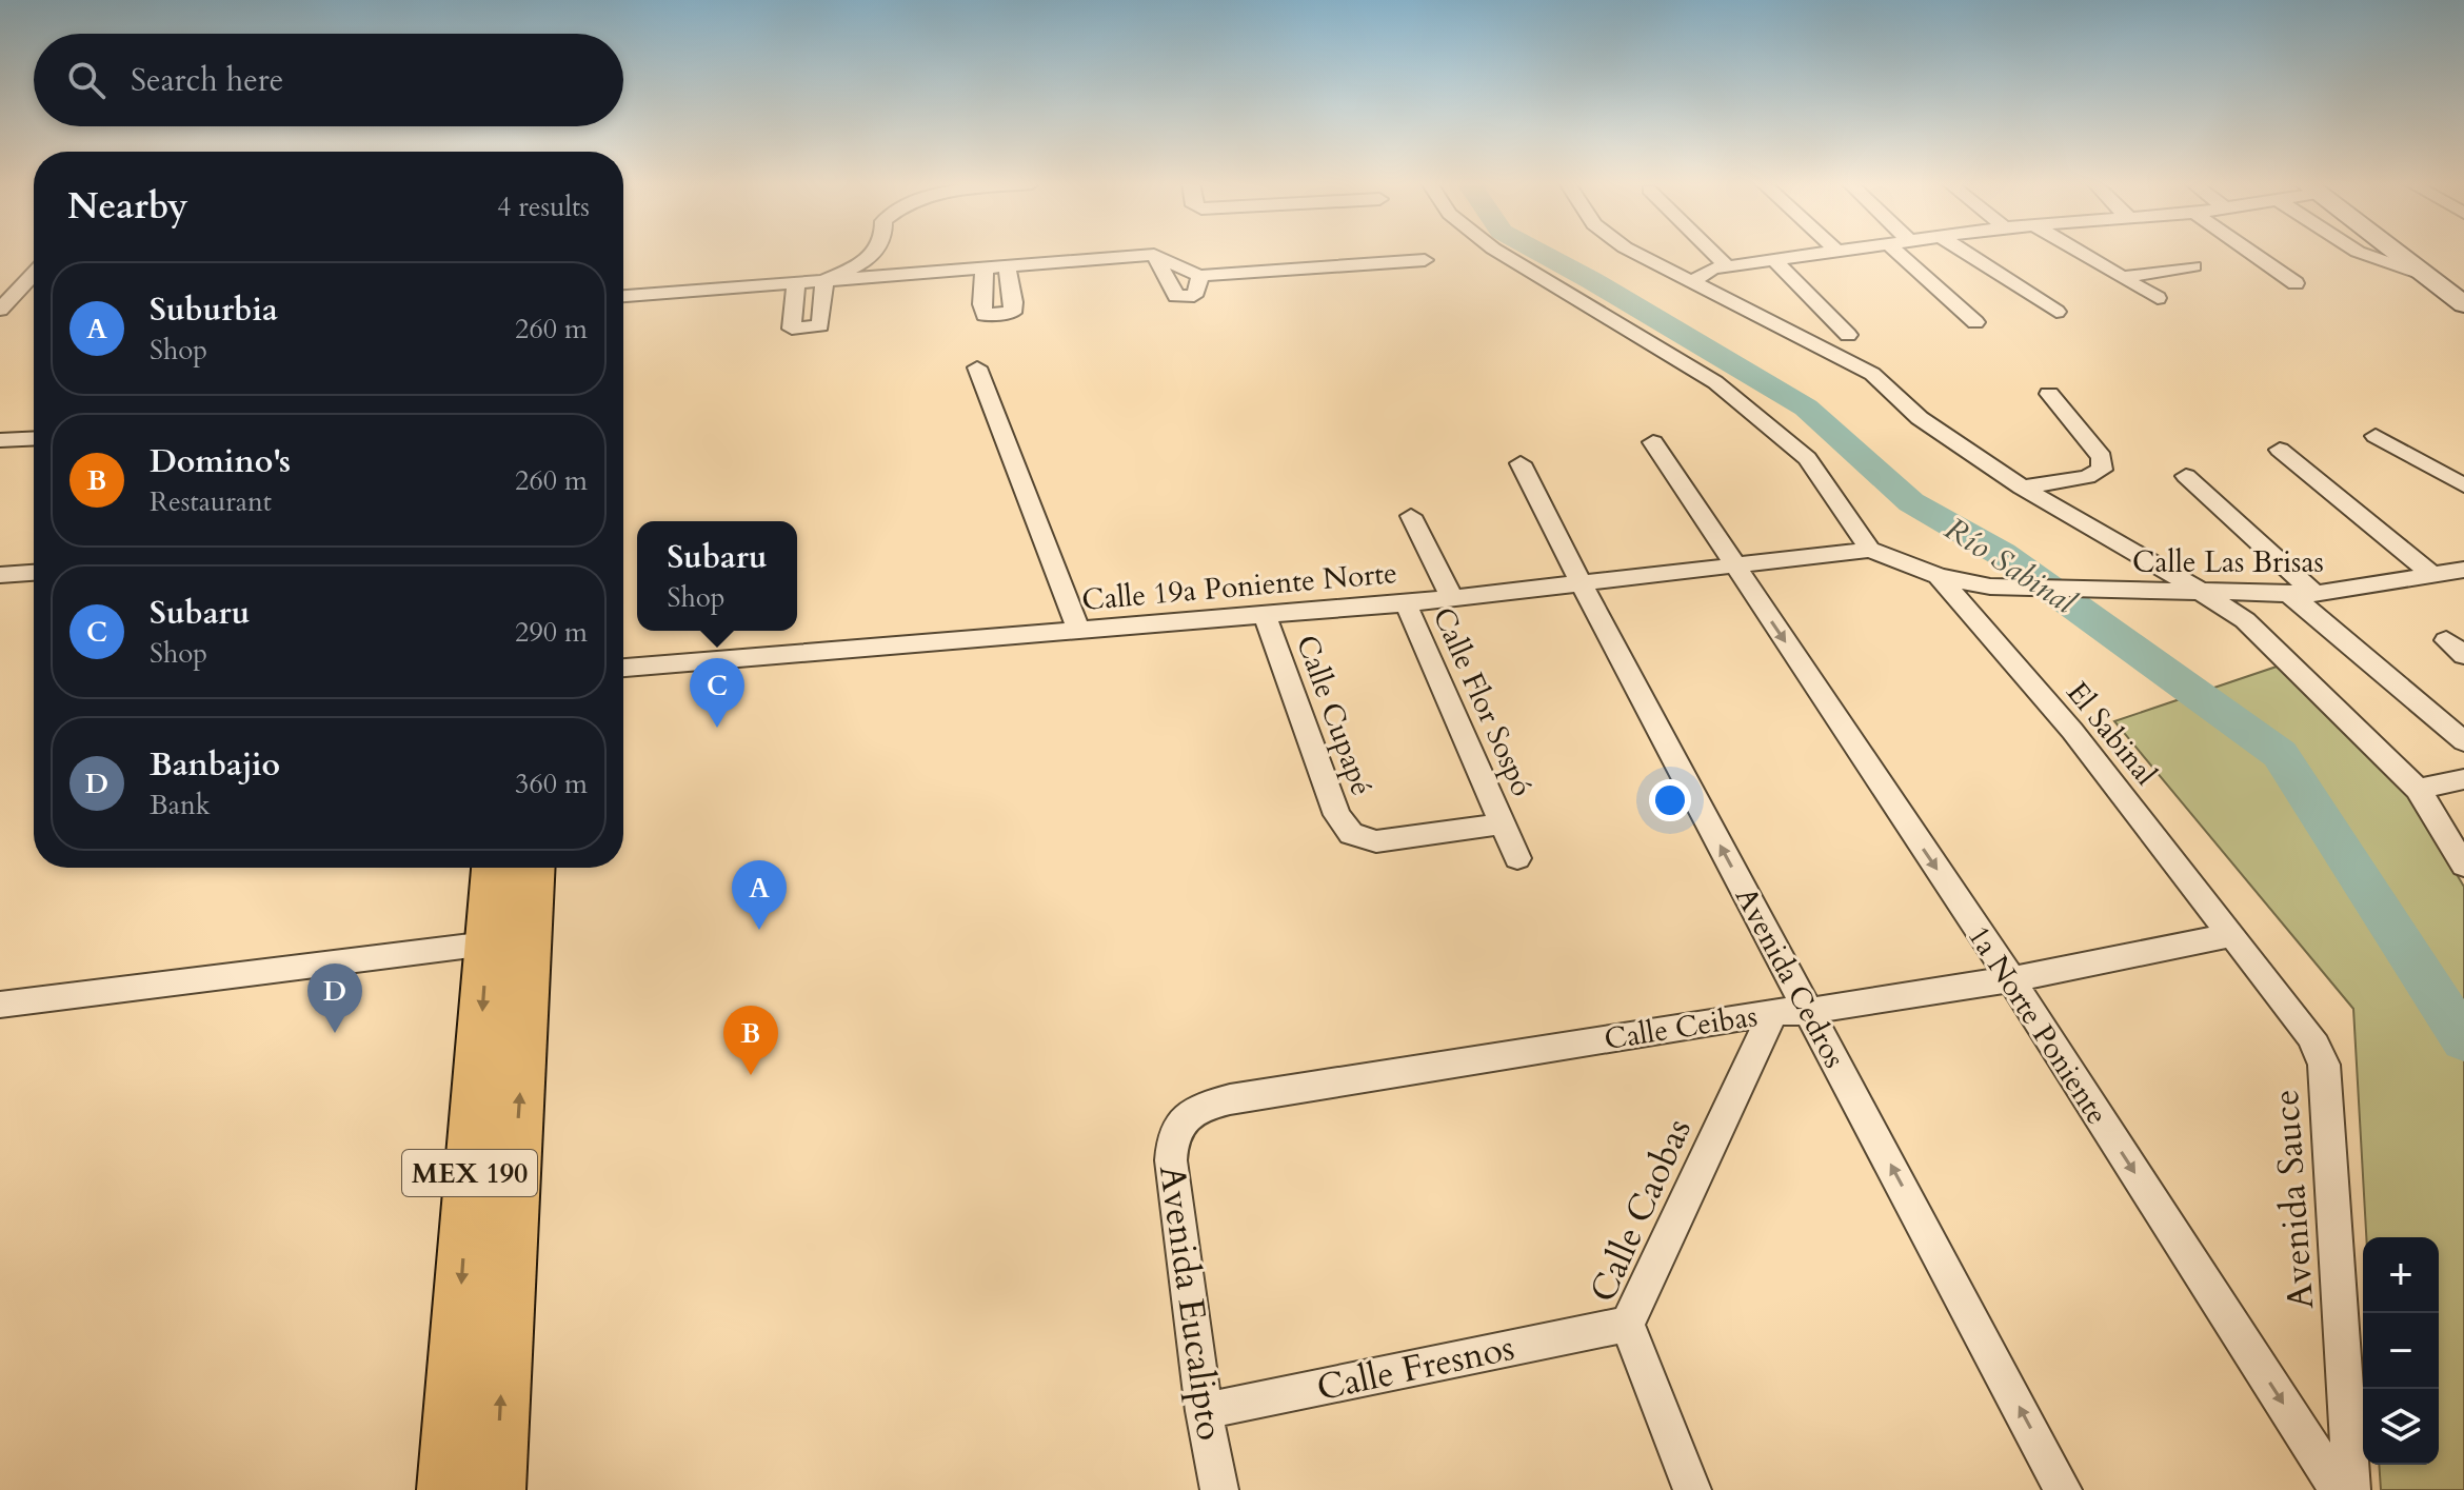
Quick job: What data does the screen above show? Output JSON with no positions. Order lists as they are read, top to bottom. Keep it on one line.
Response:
{"streets":{"main road":["MEX 190"],"street":["Calle Las Brisas","Calle 19a Poniente Norte","Calle Flor Sospó","Calle Cupapé","El Sabinal","Avenida Cedros","1a Norte Poniente","Calle Ceibas","Avenida Sauce","Calle Caobas","Avenida Eucalipto","Calle Fresnos"]},"crossings":[["Calle Las Brisas","El Sabinal"],["Calle 19a Poniente Norte","Calle Flor Sospó"],["Calle 19a Poniente Norte","Calle Cupapé"],["Calle 19a Poniente Norte","Avenida Cedros"],["Calle 19a Poniente Norte","1a Norte Poniente"],["Calle Flor Sospó","Calle Cupapé"],["El Sabinal","Calle Ceibas"],["El Sabinal","Avenida Sauce"],["Avenida Cedros","Calle Ceibas"],["1a Norte Poniente","Calle Ceibas"],["Calle Ceibas","Avenida Sauce"],["Calle Ceibas","Calle Caobas"],["Calle Ceibas","Avenida Eucalipto"],["Calle Caobas","Calle Fresnos"],["Avenida Eucalipto","Calle Fresnos"]],"one_way":["Avenida Cedros","1a Norte Poniente"],"water":["Río Sabinal"],"page":{"search":"Search here","heading":["Nearby","4 results"],"list":[{"mark":"A","name":"Suburbia","note":"Shop","value":"260 m"},{"mark":"B","name":"Domino's","note":"Restaurant","value":"260 m"},{"mark":"C","name":"Subaru","note":"Shop","value":"290 m"},{"mark":"D","name":"Banbajio","note":"Bank","value":"360 m"}],"popup":["Subaru","Shop"],"pins":["C","A","D","B"],"map_buttons":["+","−"]}}
